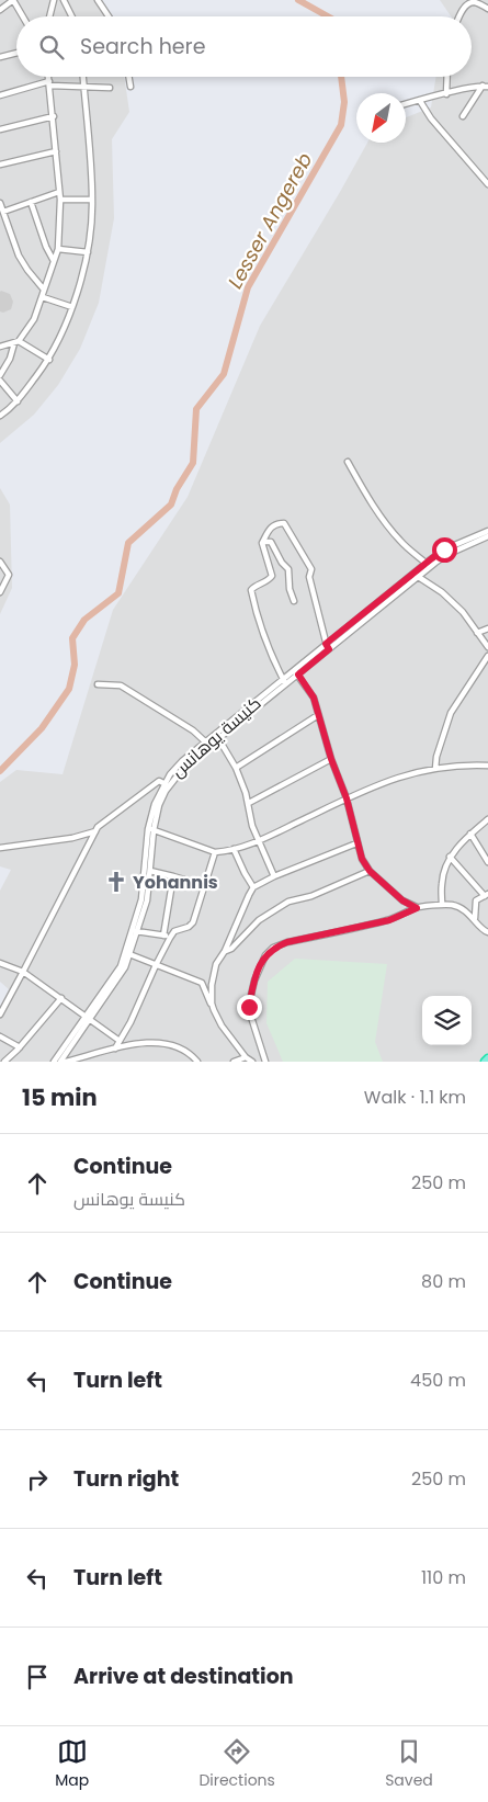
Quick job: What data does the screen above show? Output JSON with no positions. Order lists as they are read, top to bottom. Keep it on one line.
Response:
{"streets":{"street":["كنيسة يوهانس"]},"water":["Lesser Angereb"],"places":{"church":["Yohannis"]},"north":"bottom left","page":{"search":"Search here","heading":["15 min","Walk · 1.1 km"],"list":[["Continue","كنيسة يوهانس","250 m"],["Continue","80 m"],["Turn left","450 m"],["Turn right","250 m"],["Turn left","110 m"],"Arrive at destination"],"nav":["Map","Directions","Saved"]}}
